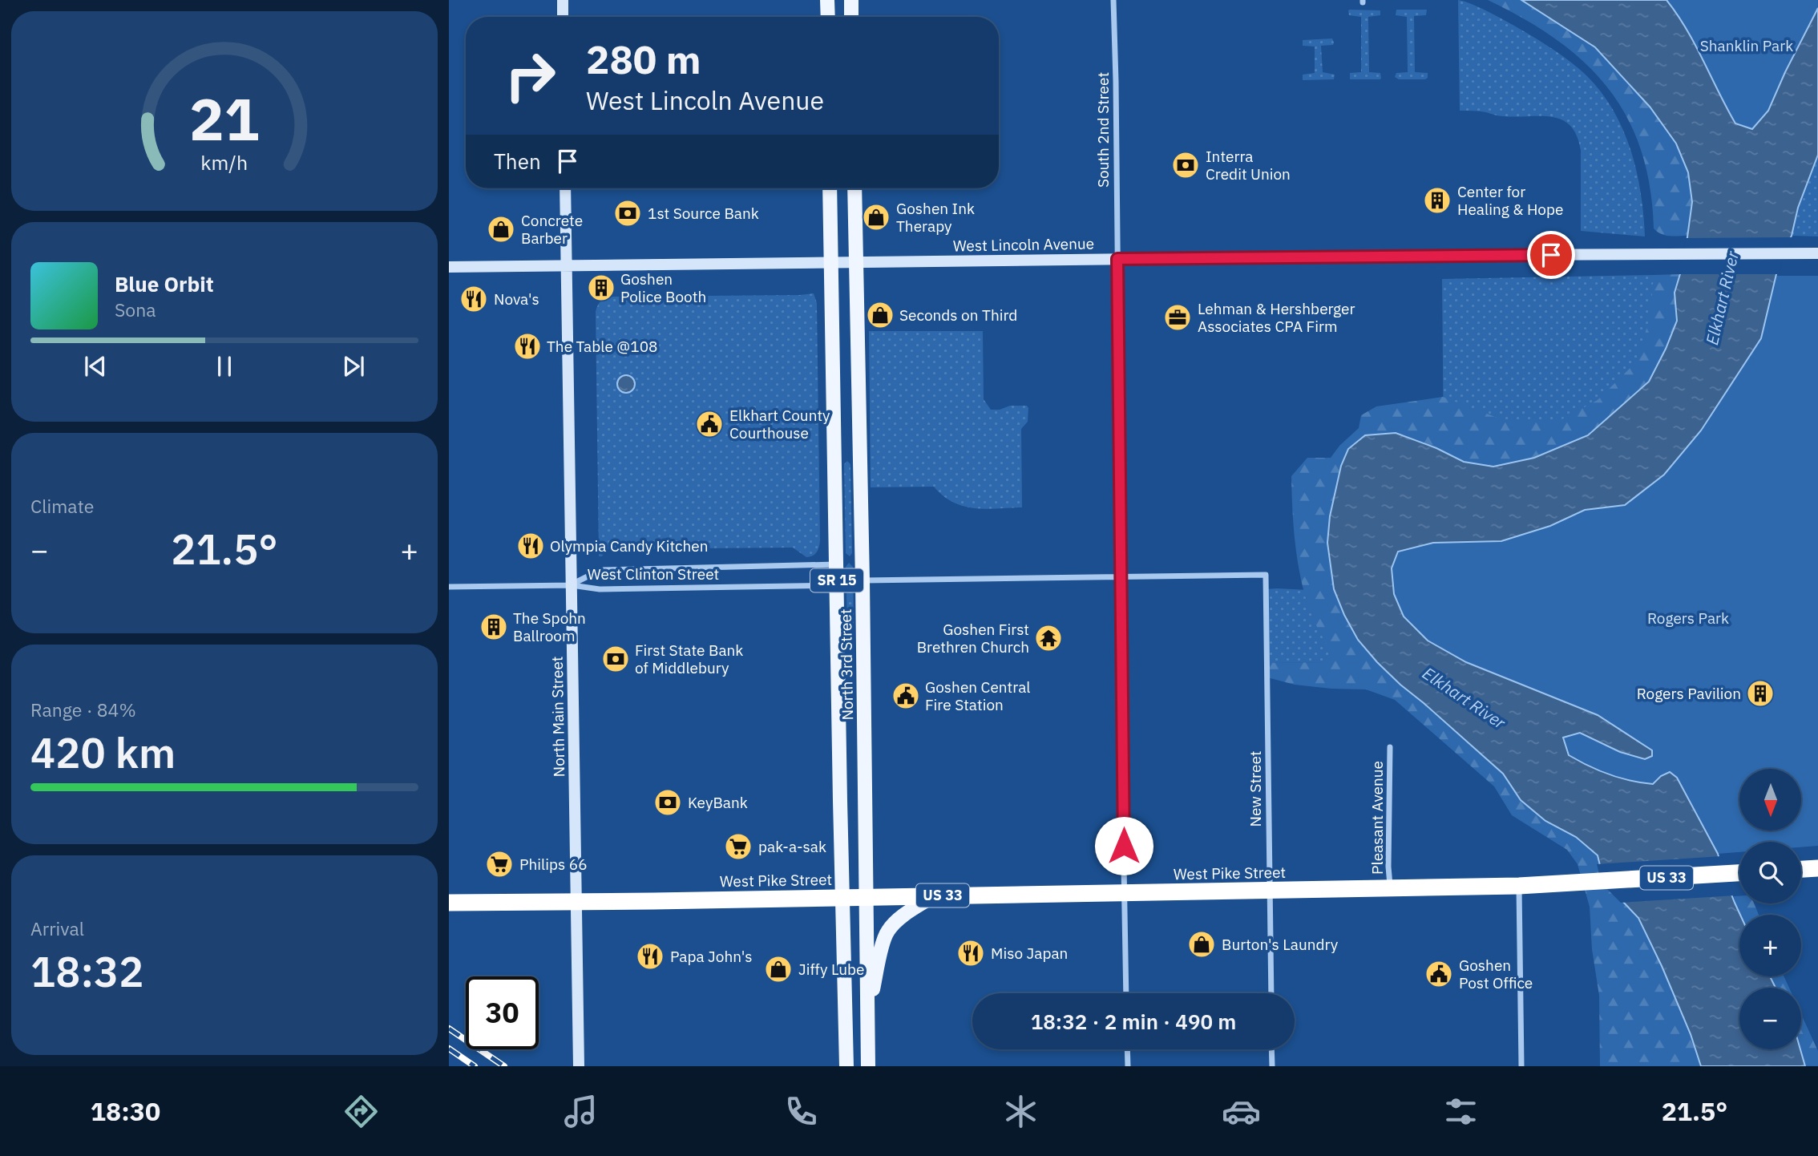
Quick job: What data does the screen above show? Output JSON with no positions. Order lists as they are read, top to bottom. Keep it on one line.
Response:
{"streets":{"highway":["West Pike Street","US 33"],"main road":["SR 15","North 3rd Street"],"street":["South 2nd Street","West Lincoln Avenue","West Clinton Street","North Main Street","New Street","Pleasant Avenue"]},"crossings":[["South 2nd Street","West Lincoln Avenue"],["South 2nd Street","New Street"],["South 2nd Street","West Pike Street"],["West Lincoln Avenue","SR 15"],["West Lincoln Avenue","North 3rd Street"],["West Lincoln Avenue","North Main Street"],["West Clinton Street","North 3rd Street"],["West Clinton Street","North Main Street"],["SR 15","North 3rd Street"],["North 3rd Street","West Pike Street"],["North Main Street","West Pike Street"],["North Main Street","US 33"],["New Street","West Pike Street"],["Pleasant Avenue","West Pike Street"],["West Pike Street","US 33"]],"water":["Elkhart River"],"parks":["Shanklin Park","Rogers Park"],"places":{"bank":["Interra Credit Union","1st Source Bank","First State Bank of Middlebury","KeyBank"],"building":["Center for Healing & Hope","Goshen Police Booth","The Spohn Ballroom","Rogers Pavilion"],"shop":["Goshen Ink Therapy","Concrete Barber","Seconds on Third","Burton's Laundry","Jiffy Lube"],"restaurant":["Nova's","The Table @108","Olympia Candy Kitchen","Miso Japan","Papa John's"],"office":["Lehman & Hershberger Associates CPA Firm"],"public building":["Elkhart County Courthouse","Goshen Central Fire Station","Goshen Post Office"],"temple":["Goshen First Brethren Church"],"supermarket":["pak-a-sak","Philips 66"]},"north":"bottom","page":{"turn":["280 m","West Lincoln Avenue"],"then":"Then","song":["Blue Orbit","Sona"],"tile":["Climate",["Range · 84%","420 km"],["Arrival","18:32"]],"heat":["−","21.5°","+"],"map_buttons":["+","−"],"limit":"30","trip":"18:32 · 2 min · 490 m","tabs":["18:30","21.5°"],"gauge":["21","km/h"]}}
